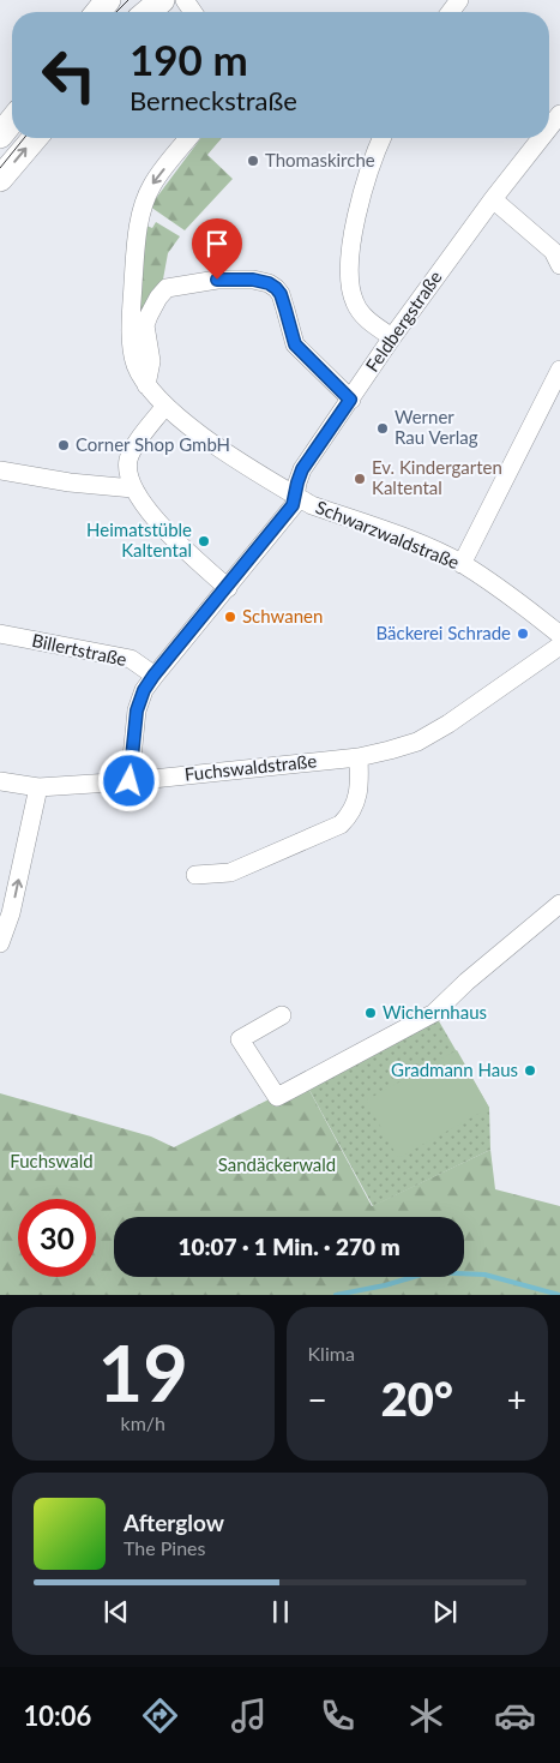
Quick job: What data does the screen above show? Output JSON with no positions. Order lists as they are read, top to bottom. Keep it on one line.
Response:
{"streets":{"street":["Feldbergstraße","Schwarzwaldstraße","Billertstraße","Fuchswaldstraße"]},"crossings":[["Feldbergstraße","Schwarzwaldstraße"],["Feldbergstraße","Billertstraße"],["Feldbergstraße","Fuchswaldstraße"]],"parks":["Fuchswald","Sandäckerwald"],"places":["Thomaskirche","Werner Rau Verlag","Corner Shop GmbH","Ev. Kindergarten Kaltental","Heimatstüble Kaltental","Schwanen","Bäckerei Schrade","Wichernhaus","Gradmann Haus"],"page":{"turn":["190 m","Berneckstraße"],"limit":"30","trip":"10:07 · 1 Min. · 270 m","tile":[["19","km/h"],"Klima"],"heat":["−","20°","+"],"song":["Afterglow","The Pines"],"tabs":"10:06"}}
